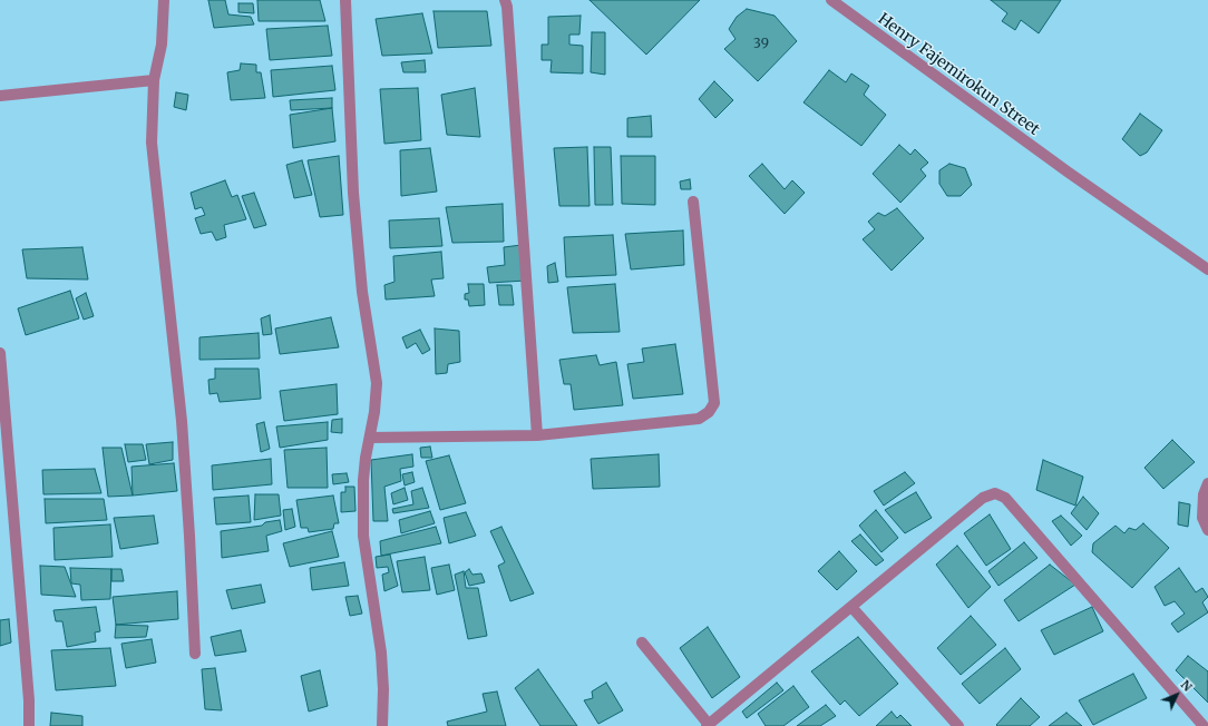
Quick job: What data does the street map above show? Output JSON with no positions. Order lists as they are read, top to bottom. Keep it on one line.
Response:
{"streets":{"street":["Henry Fajemirokun Street"]},"house_numbers":["39"],"north":"top right"}
